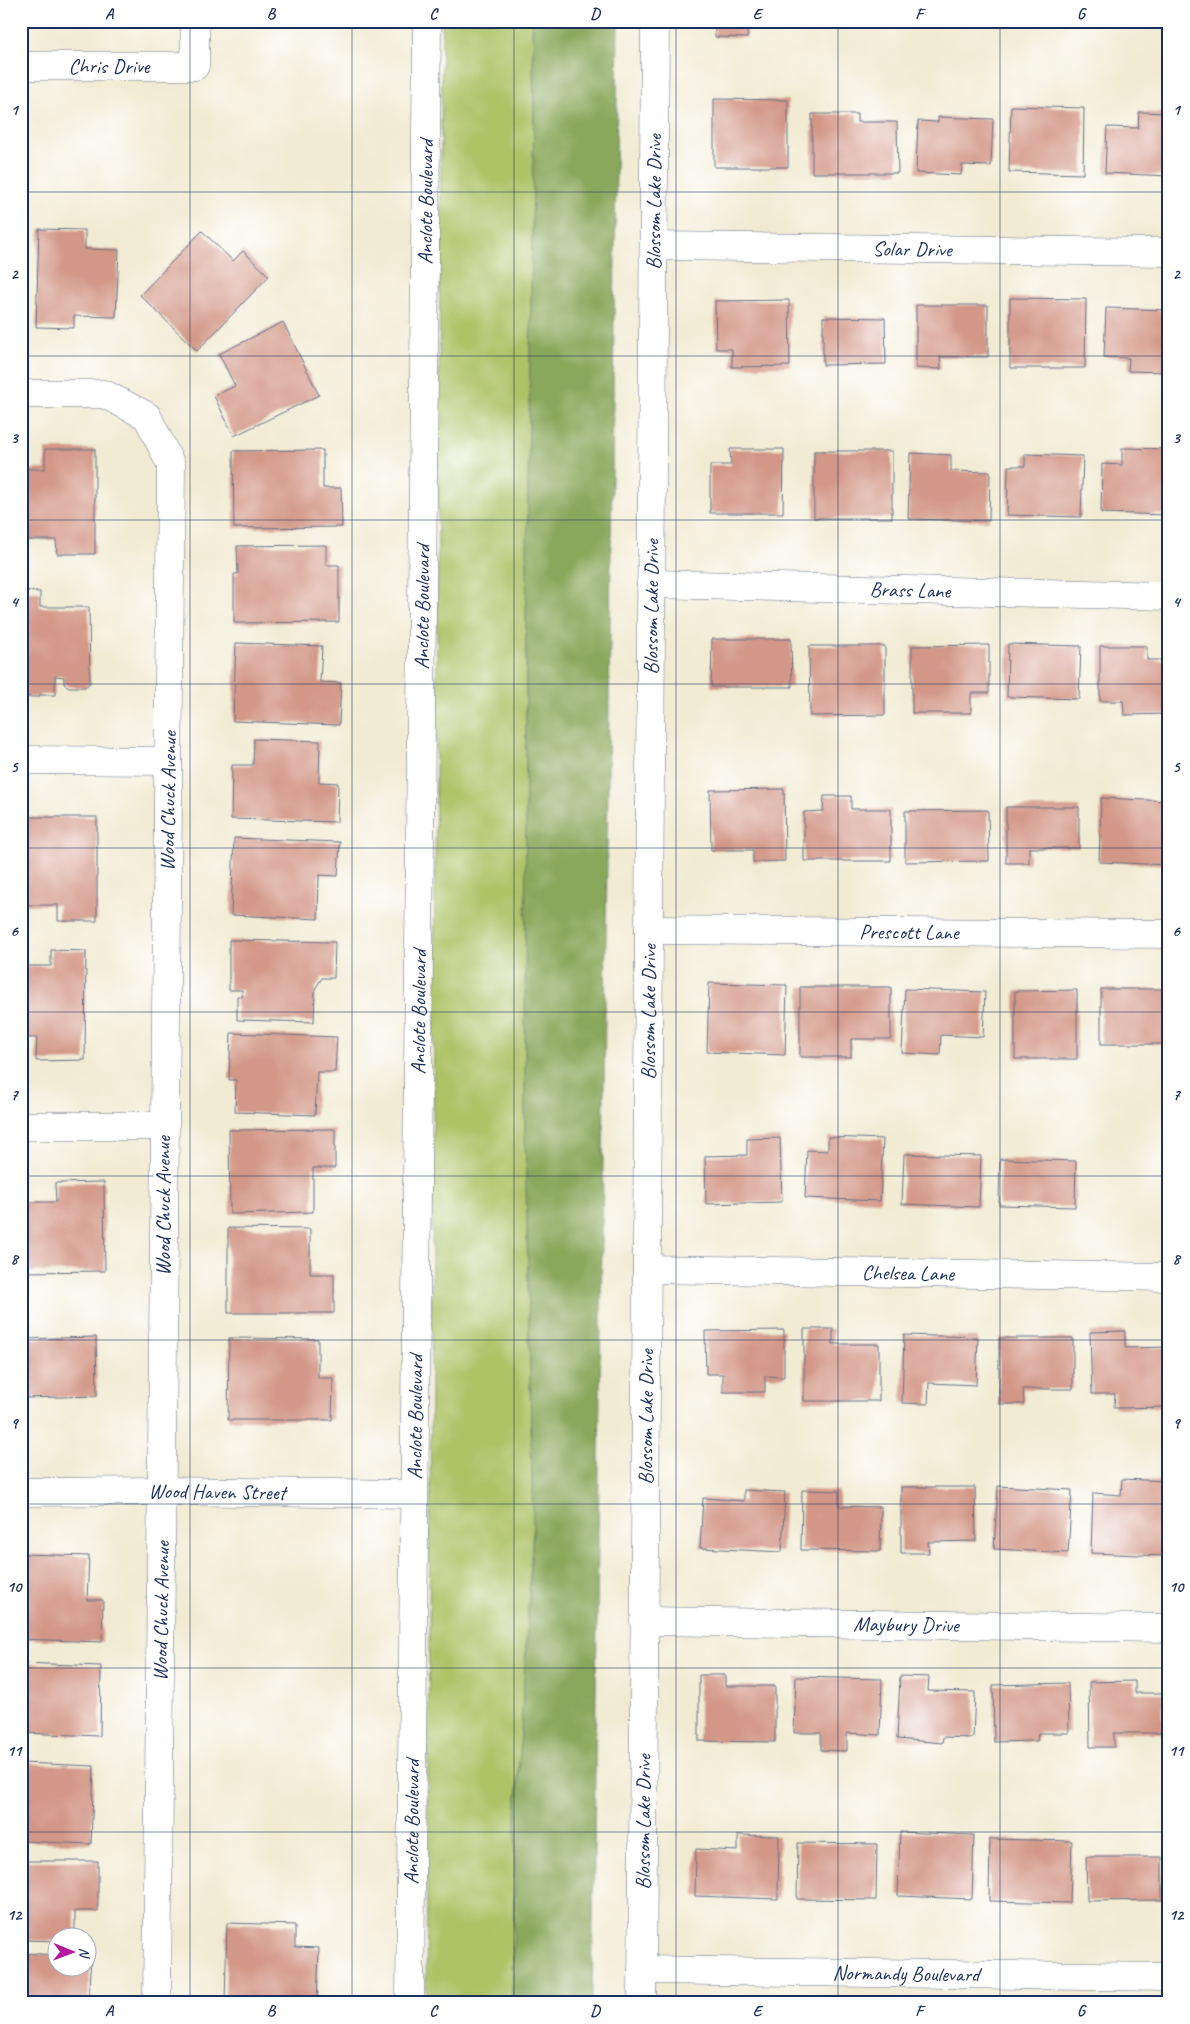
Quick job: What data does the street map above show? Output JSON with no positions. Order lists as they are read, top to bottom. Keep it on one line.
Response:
{"streets":{"street":["Chris Drive","Anclote Boulevard","Blossom Lake Drive","Solar Drive","Brass Lane","Wood Chuck Avenue","Prescott Lane","Chelsea Lane","Wood Haven Street","Maybury Drive","Normandy Boulevard"]},"crossings":[["Anclote Boulevard","Wood Haven Street"],["Blossom Lake Drive","Solar Drive"],["Blossom Lake Drive","Brass Lane"],["Blossom Lake Drive","Prescott Lane"],["Blossom Lake Drive","Chelsea Lane"],["Blossom Lake Drive","Maybury Drive"],["Blossom Lake Drive","Normandy Boulevard"],["Wood Chuck Avenue","Wood Haven Street"]],"north":"right","grid":{"columns":["A","B","C","D","E","F","G"],"rows":["1","2","3","4","5","6","7","8","9","10","11","12"]}}
